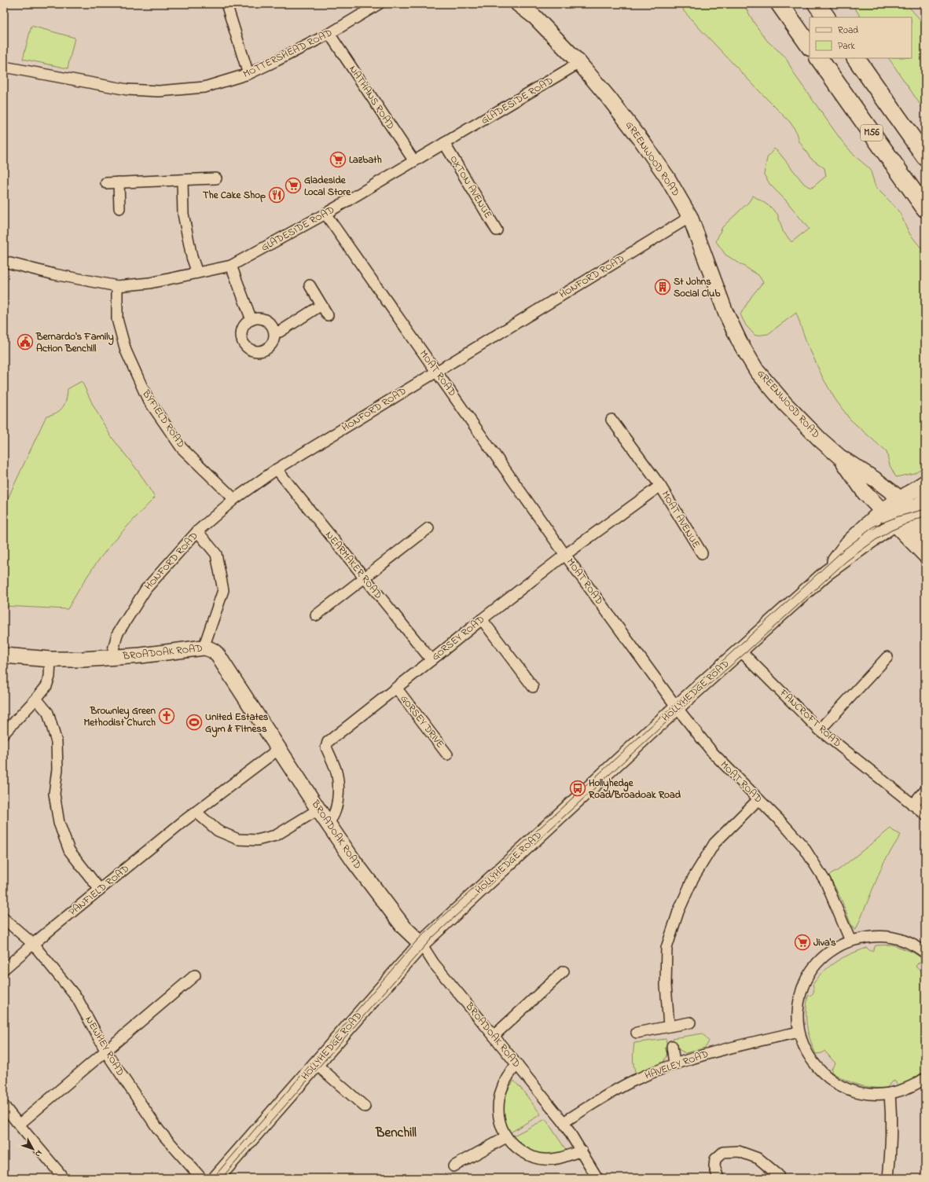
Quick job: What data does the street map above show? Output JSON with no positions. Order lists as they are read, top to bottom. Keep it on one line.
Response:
{"streets":{"highway":["M56"],"street":["MOTTERSHEAD ROAD","NATHANS ROAD","GLADESIDE ROAD","GREENWOOD ROAD","OXTON AVENUE","HONFORD ROAD","MOAT ROAD","BYFIELD ROAD","MOAT AVENUE","NEARMAKER ROAD","GORSEY ROAD","BROADOAK ROAD","HOLLYHEDGE ROAD","FANCROFT ROAD","GORSEY DRIVE","PANFIELD ROAD","NEWHEY ROAD","HAVELEY ROAD"]},"crossings":[["MOTTERSHEAD ROAD","NATHANS ROAD"],["NATHANS ROAD","GLADESIDE ROAD"],["GLADESIDE ROAD","GREENWOOD ROAD"],["GLADESIDE ROAD","OXTON AVENUE"],["GLADESIDE ROAD","MOAT ROAD"],["GLADESIDE ROAD","BYFIELD ROAD"],["GREENWOOD ROAD","HONFORD ROAD"],["GREENWOOD ROAD","HOLLYHEDGE ROAD"],["HONFORD ROAD","MOAT ROAD"],["HONFORD ROAD","BYFIELD ROAD"],["HONFORD ROAD","NEARMAKER ROAD"],["HONFORD ROAD","BROADOAK ROAD"],["MOAT ROAD","GORSEY ROAD"],["MOAT ROAD","HOLLYHEDGE ROAD"],["MOAT AVENUE","GORSEY ROAD"],["NEARMAKER ROAD","GORSEY ROAD"],["GORSEY ROAD","BROADOAK ROAD"],["GORSEY ROAD","GORSEY DRIVE"],["BROADOAK ROAD","HOLLYHEDGE ROAD"],["BROADOAK ROAD","PANFIELD ROAD"],["BROADOAK ROAD","HAVELEY ROAD"],["HOLLYHEDGE ROAD","FANCROFT ROAD"],["PANFIELD ROAD","NEWHEY ROAD"]],"districts":["Benchill"],"places":{"supermarket":["Lazbath","Gladeside Local Store","Jiva's"],"restaurant":["The Cake Shop"],"building":["St Johns Social Club"],"public building":["Bernardo's Family Action Benchill"],"church":["Brownley Green Methodist Church"],"sports":["United Estates Gym & Fitness"],"bus stop":["Hollyhedge Road/Broadoak Road"]},"legend":["Road","Park"],"north":"bottom right"}
